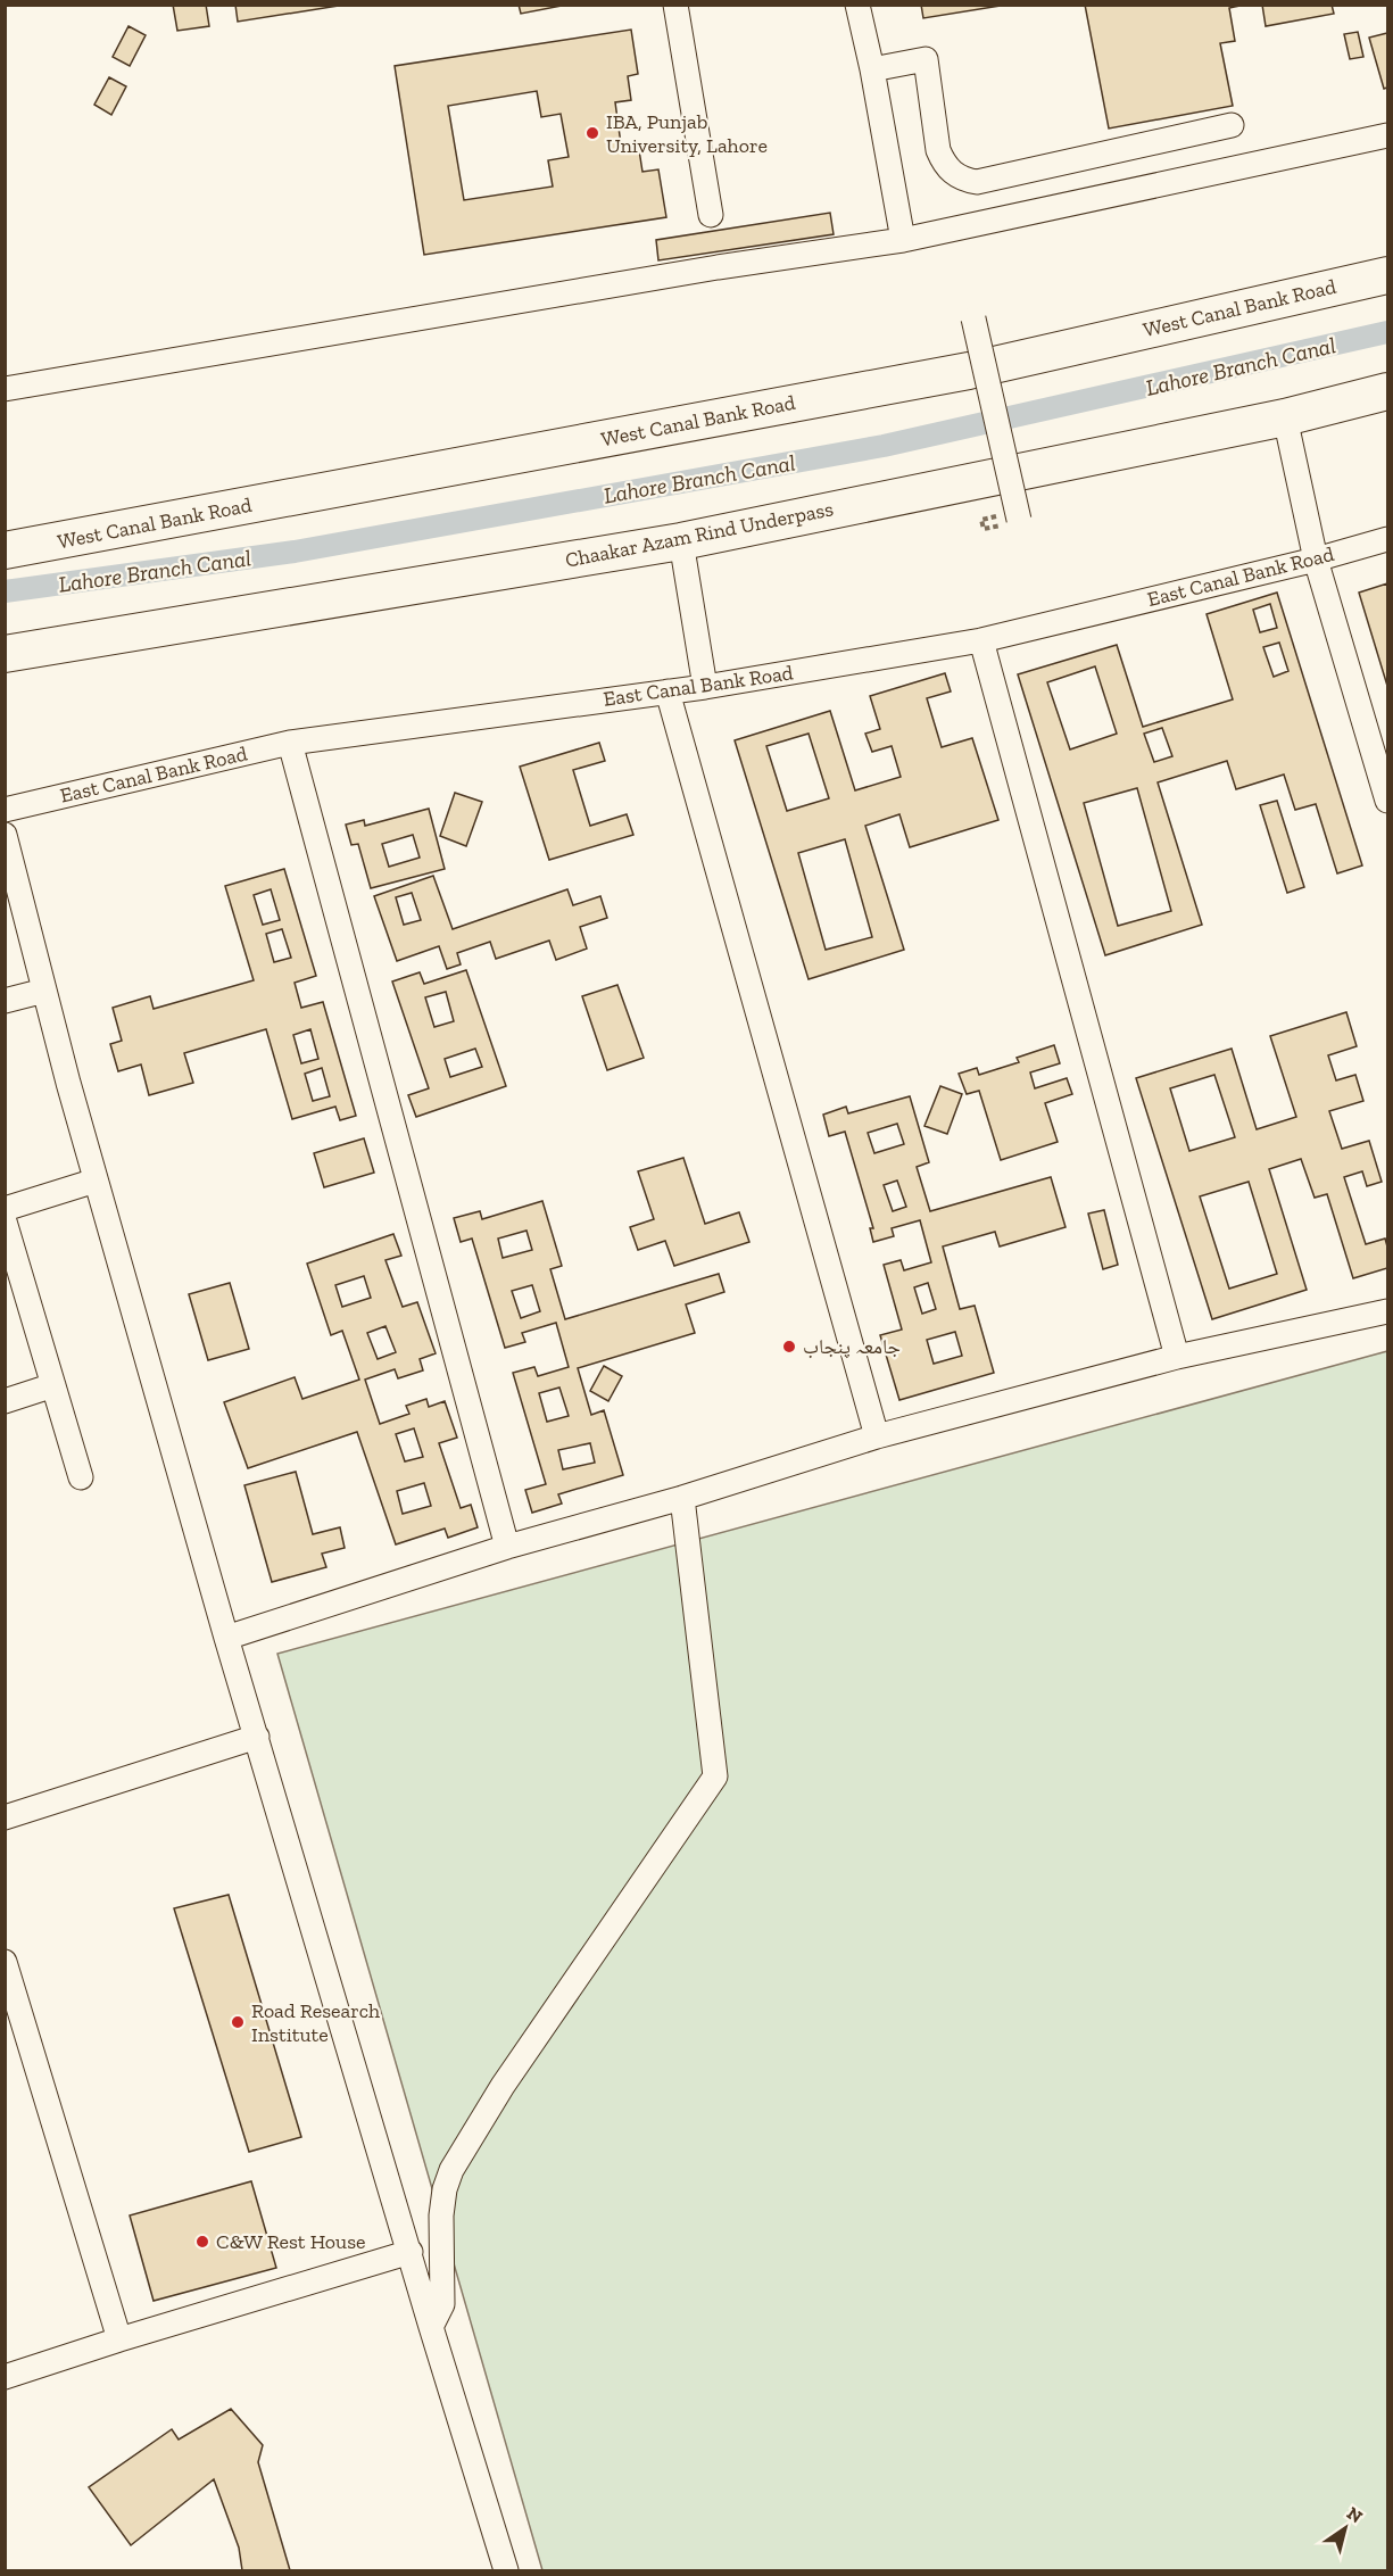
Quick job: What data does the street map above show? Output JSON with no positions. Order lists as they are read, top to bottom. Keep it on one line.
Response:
{"streets":{"highway":["West Canal Bank Road","Chaakar Azam Rind Underpass"],"street":["East Canal Bank Road"]},"water":["Lahore Branch Canal"],"places":["IBA, Punjab University, Lahore","جامعہ پنجاب","Road Research Institute","C&W Rest House"],"north":"top right"}
